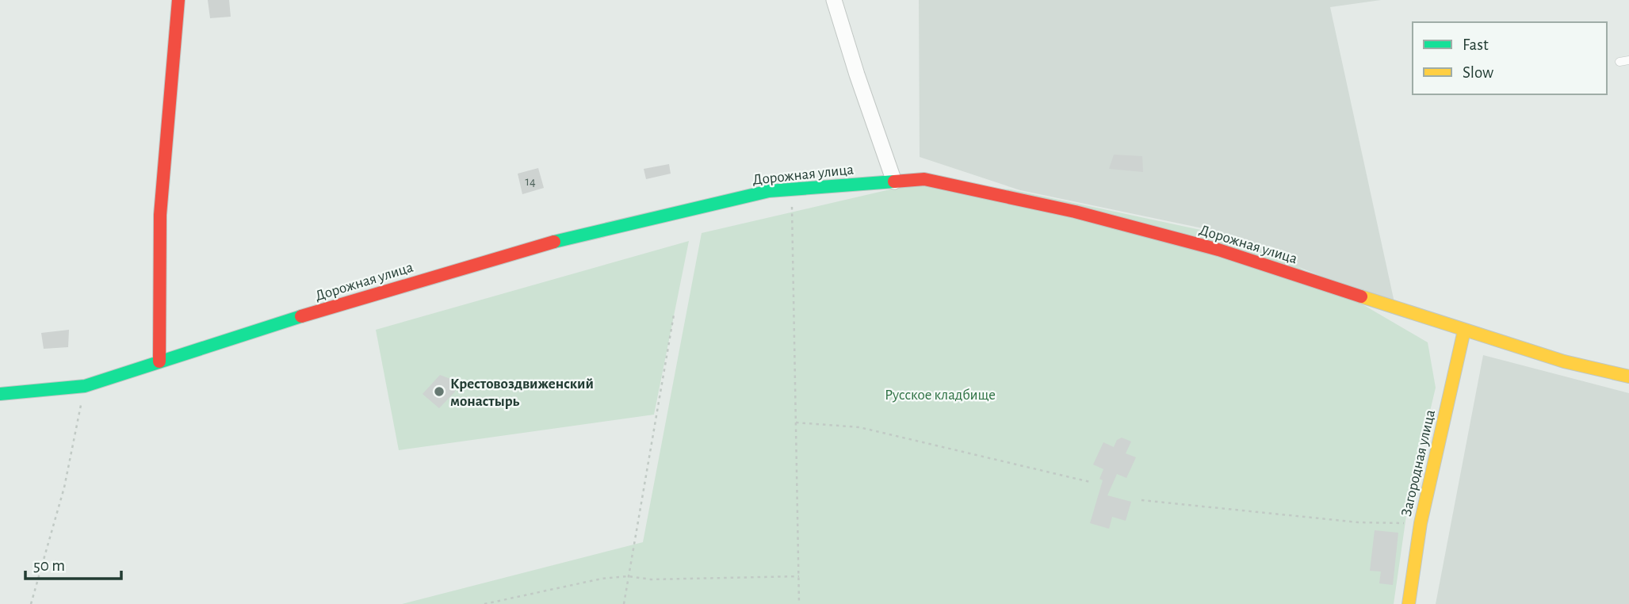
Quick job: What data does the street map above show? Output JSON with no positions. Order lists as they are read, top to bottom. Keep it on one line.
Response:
{"streets":{"street":["Дорожная улица","Загородная улица"]},"crossings":[["Дорожная улица","Загородная улица"]],"parks":["Русское кладбище"],"places":["Крестовоздвиженский монастырь"],"house_numbers":["14"],"legend":["Fast","Slow"],"scale_bar":"50 m"}
